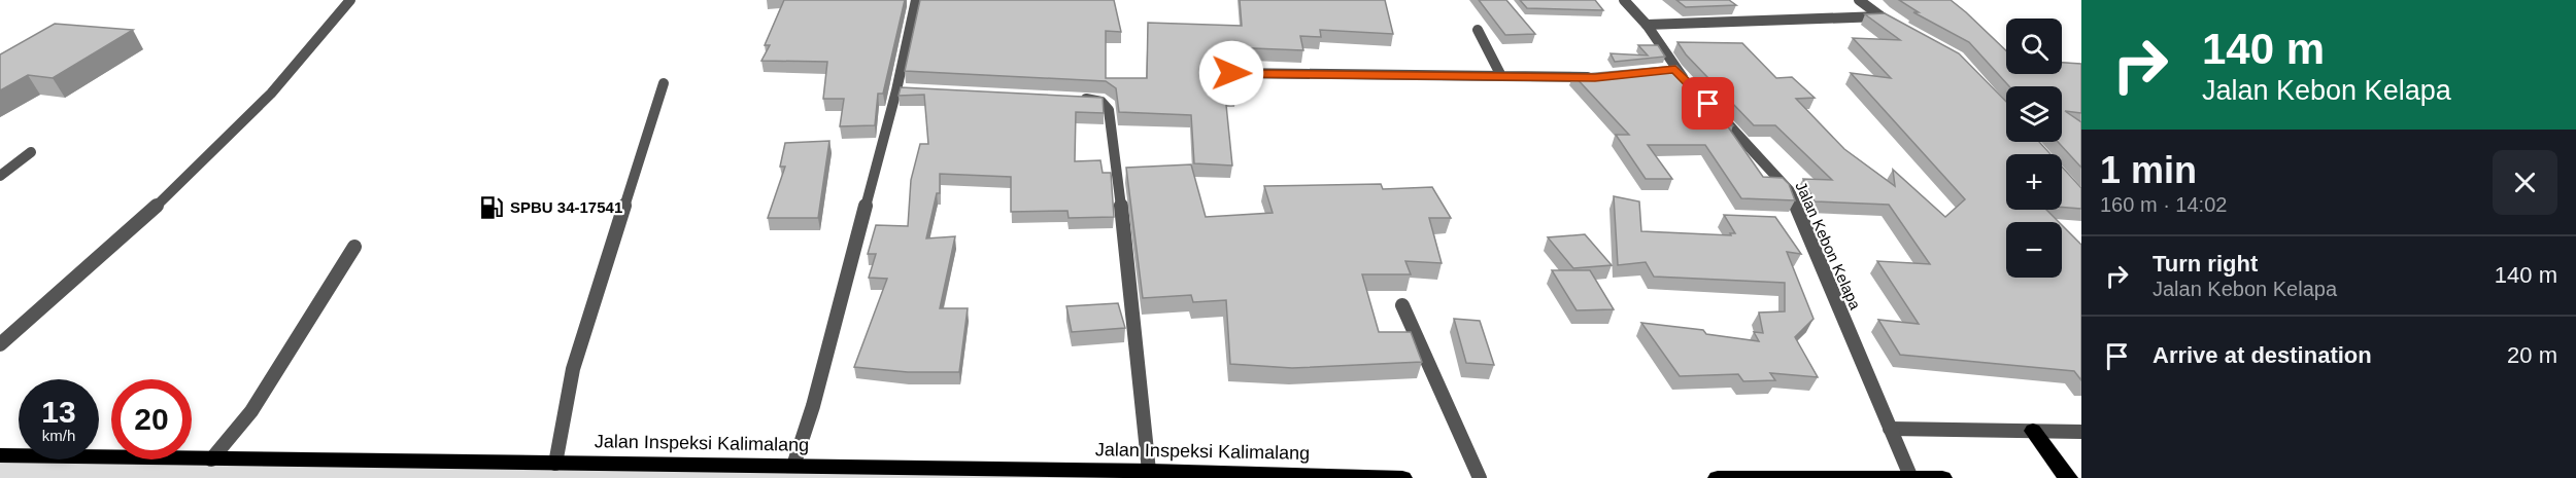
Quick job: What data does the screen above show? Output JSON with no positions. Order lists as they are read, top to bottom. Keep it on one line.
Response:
{"streets":{"main road":["Jalan Inspeksi Kalimalang"],"street":["Jalan Kebon Kelapa"]},"places":{"fuel station":["SPBU 34-17541"]},"page":{"turn":["140 m","Jalan Kebon Kelapa"],"map_buttons":["+","−"],"heading":["1 min","160 m · 14:02"],"list":[{"name":"Turn right","note":"Jalan Kebon Kelapa","value":"140 m"},{"name":"Arrive at destination","value":"20 m"}],"speed":"13 km/h","limit":"20"}}
